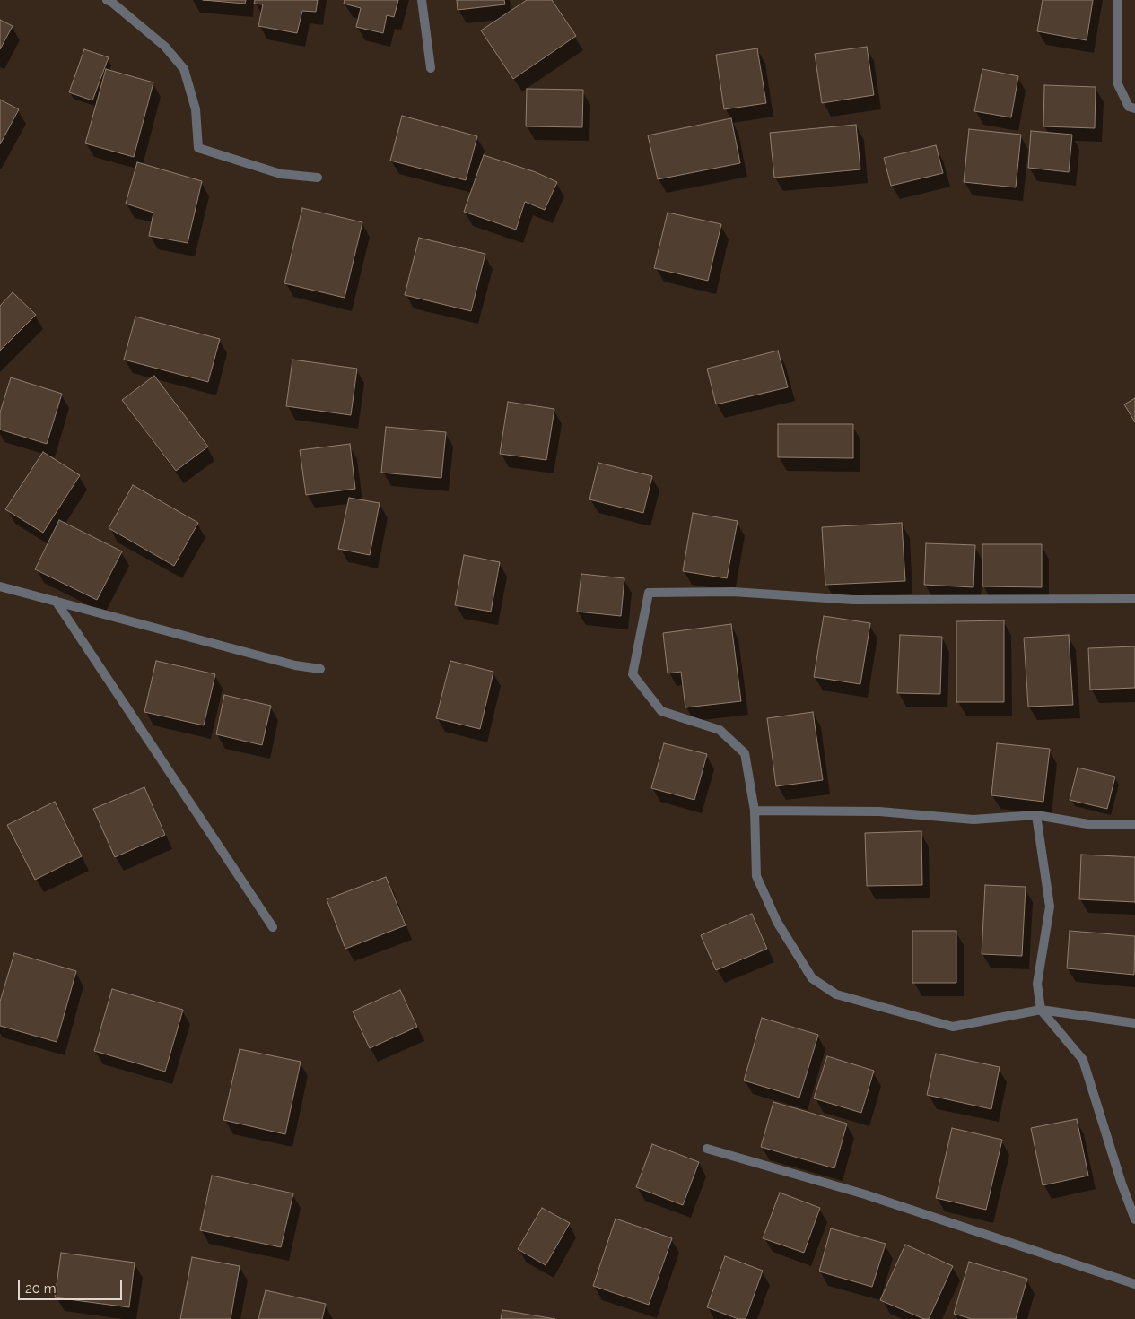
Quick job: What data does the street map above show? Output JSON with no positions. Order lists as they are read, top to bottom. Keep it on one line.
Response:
{"scale_bar":"20 m"}
